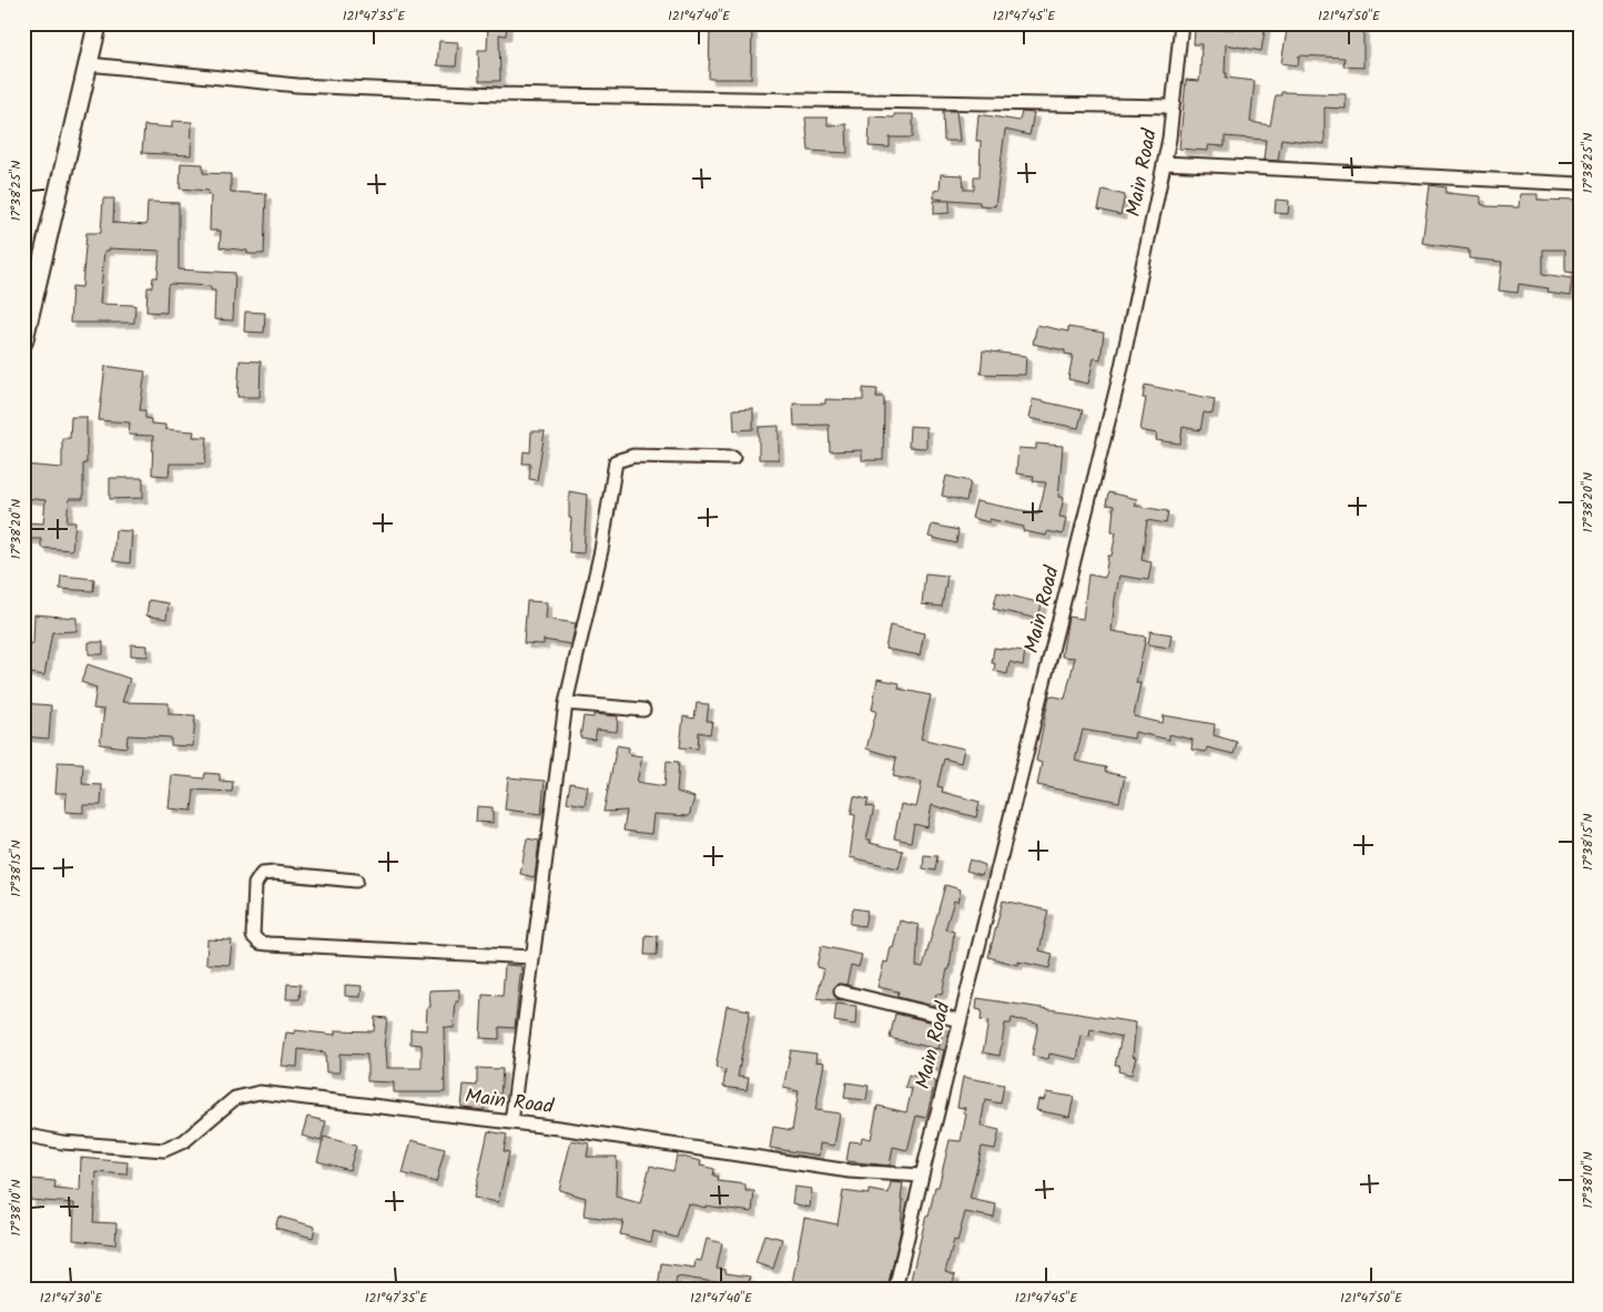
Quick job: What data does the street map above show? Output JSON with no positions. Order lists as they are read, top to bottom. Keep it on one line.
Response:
{"streets":{"street":["Main Road"]},"coordinates":["121°47'35\"E","121°47'40\"E","121°47'45\"E","121°47'50\"E","17°38'25\"N","17°38'20\"N","17°38'15\"N","17°38'10\"N","121°47'30\"E"]}
